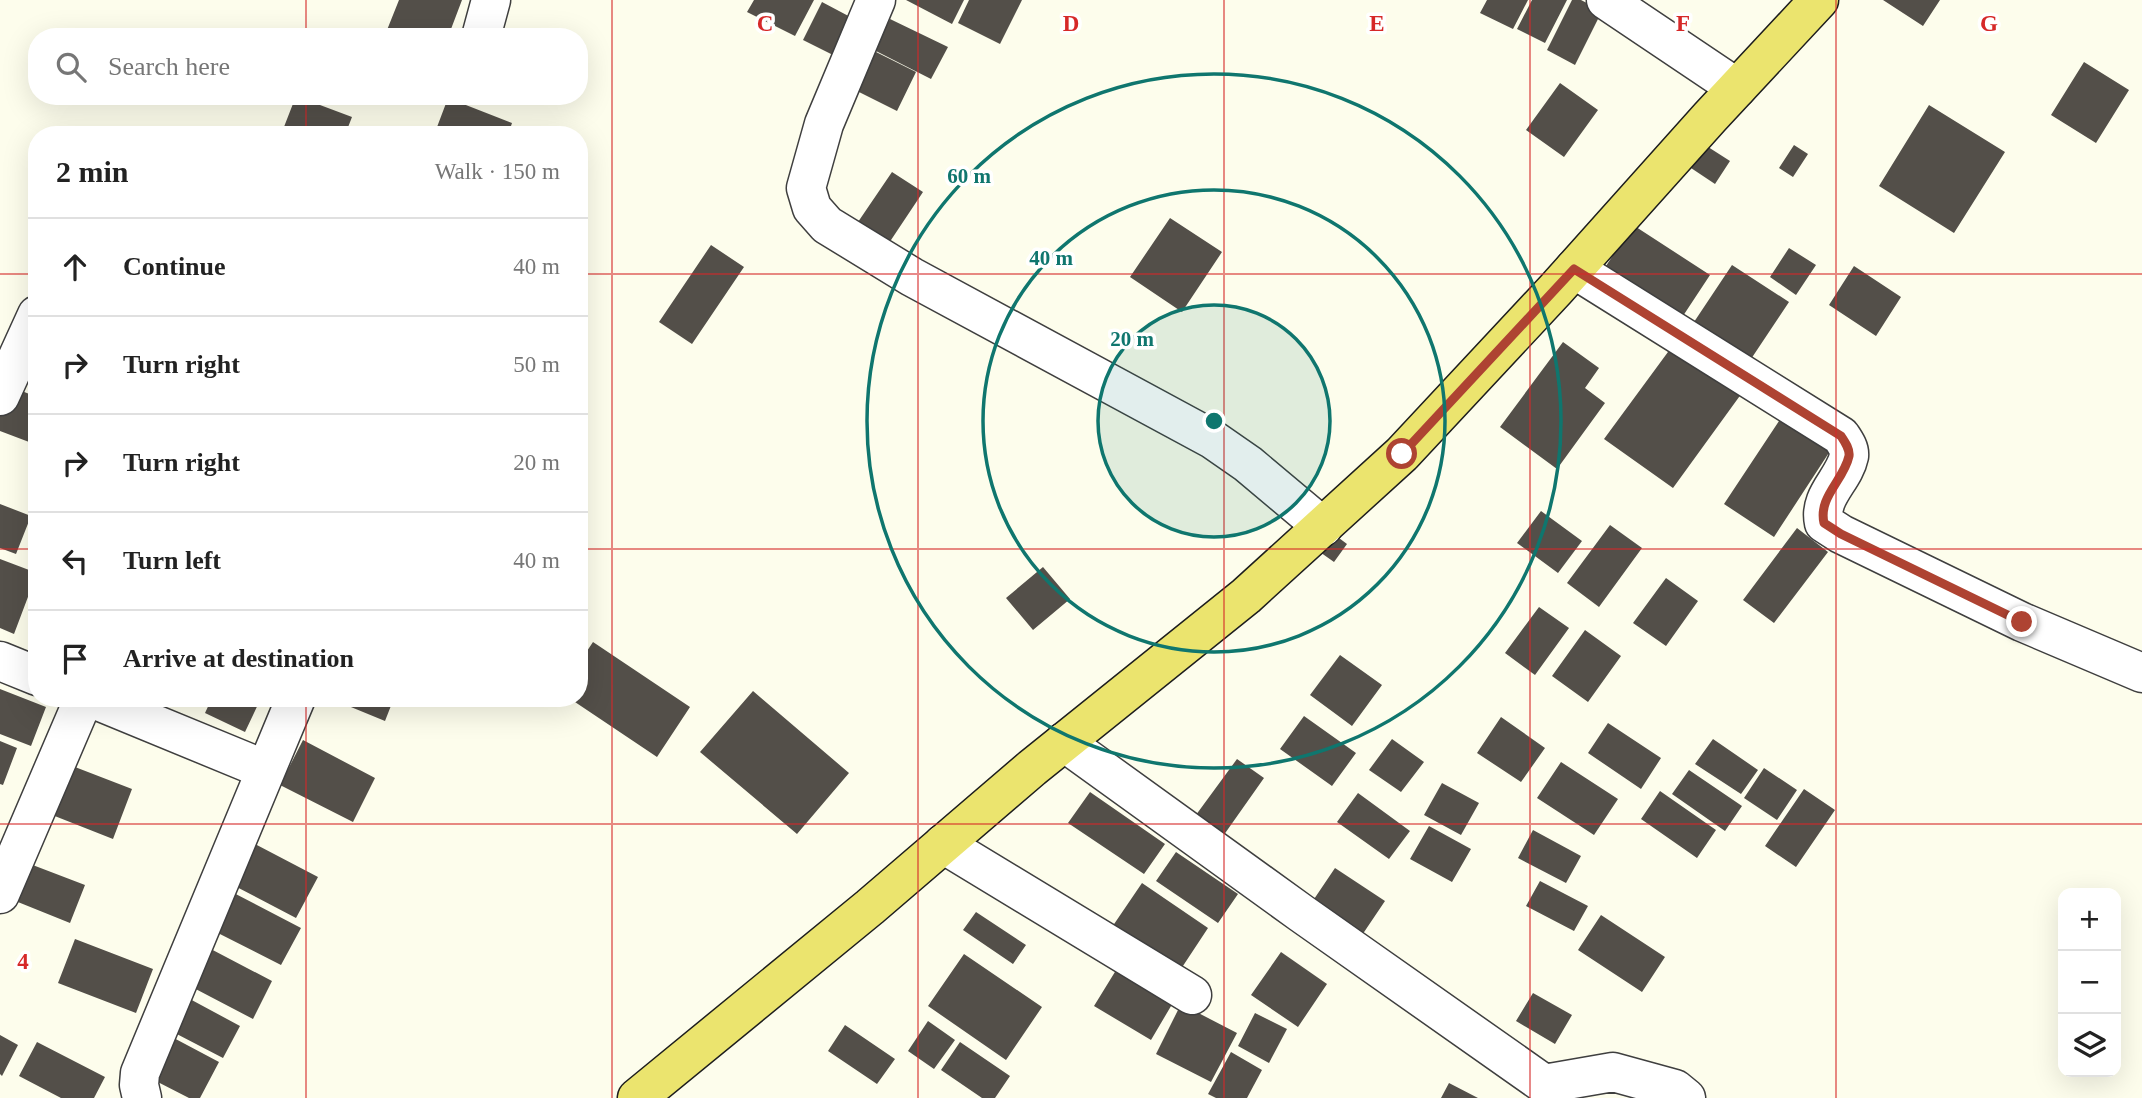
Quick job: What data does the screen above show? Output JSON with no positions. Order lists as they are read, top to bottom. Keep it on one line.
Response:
{"page":{"search":"Search here","heading":["2 min","Walk · 150 m"],"list":[["Continue","40 m"],["Turn right","50 m"],["Turn right","20 m"],["Turn left","40 m"],"Arrive at destination"],"map_buttons":["+","−"]},"grid":{"columns":["C","D","E","F","G"],"rows":["4"]},"rings":["60 m","40 m","20 m"]}
